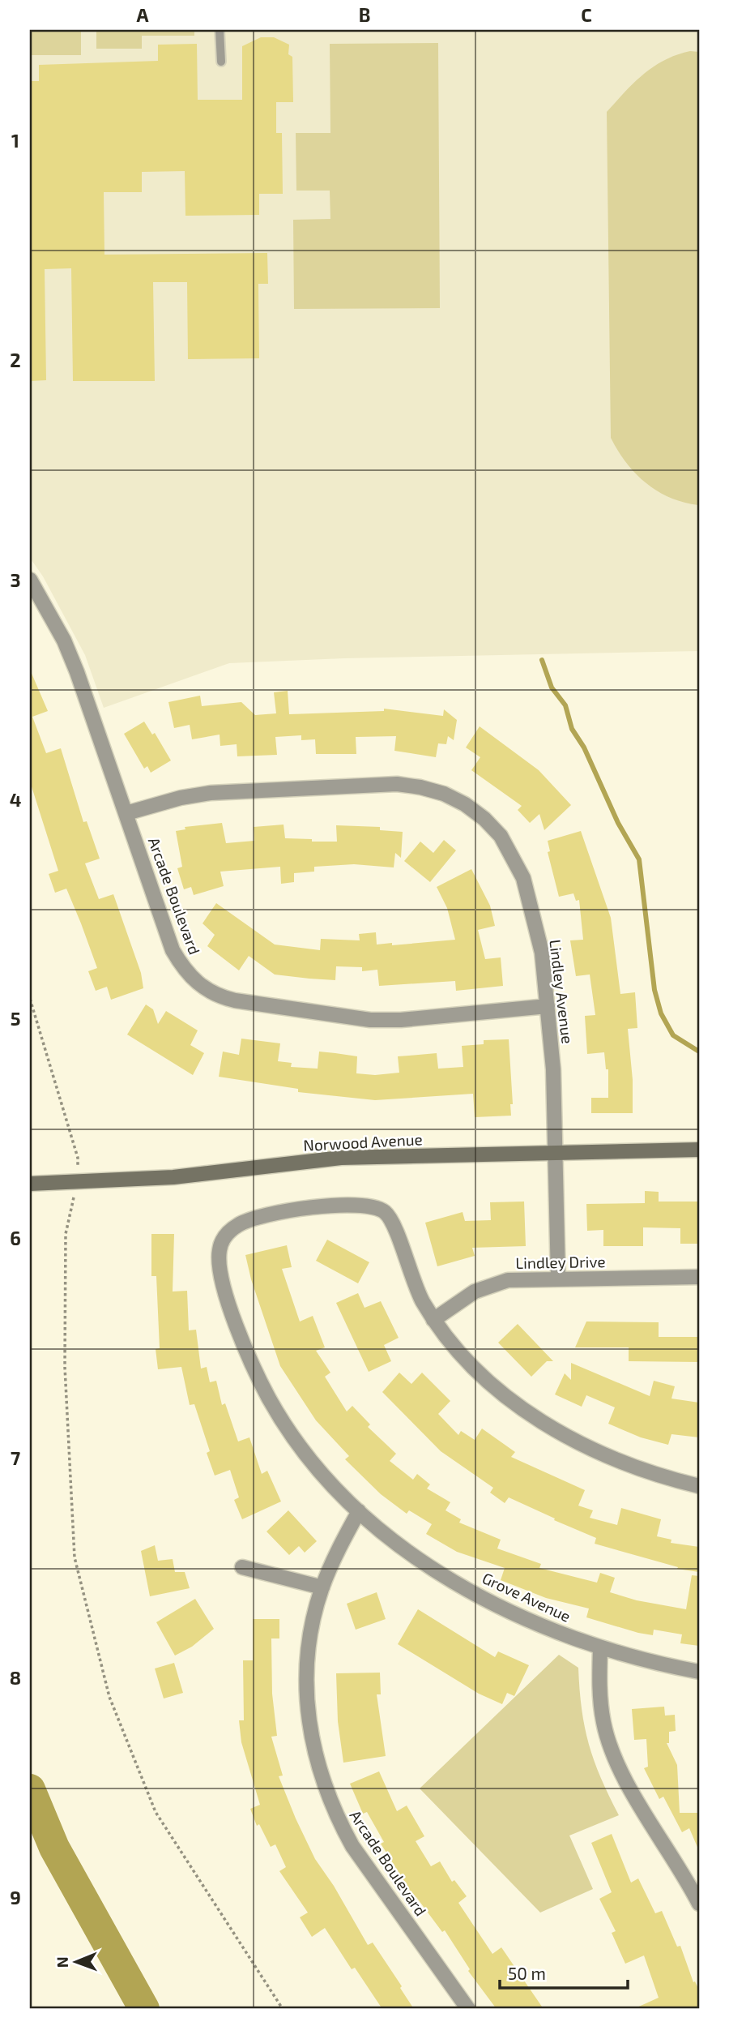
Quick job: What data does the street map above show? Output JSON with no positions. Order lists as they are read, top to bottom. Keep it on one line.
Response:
{"streets":{"main road":["Norwood Avenue"],"street":["Arcade Boulevard","Lindley Avenue","Lindley Drive","Grove Avenue"]},"crossings":[["Arcade Boulevard","Lindley Avenue"],["Arcade Boulevard","Grove Avenue"],["Lindley Avenue","Norwood Avenue"],["Lindley Avenue","Lindley Drive"]],"scale_bar":"50 m","north":"left","grid":{"columns":["A","B","C"],"rows":["1","2","3","4","5","6","7","8","9"]}}
